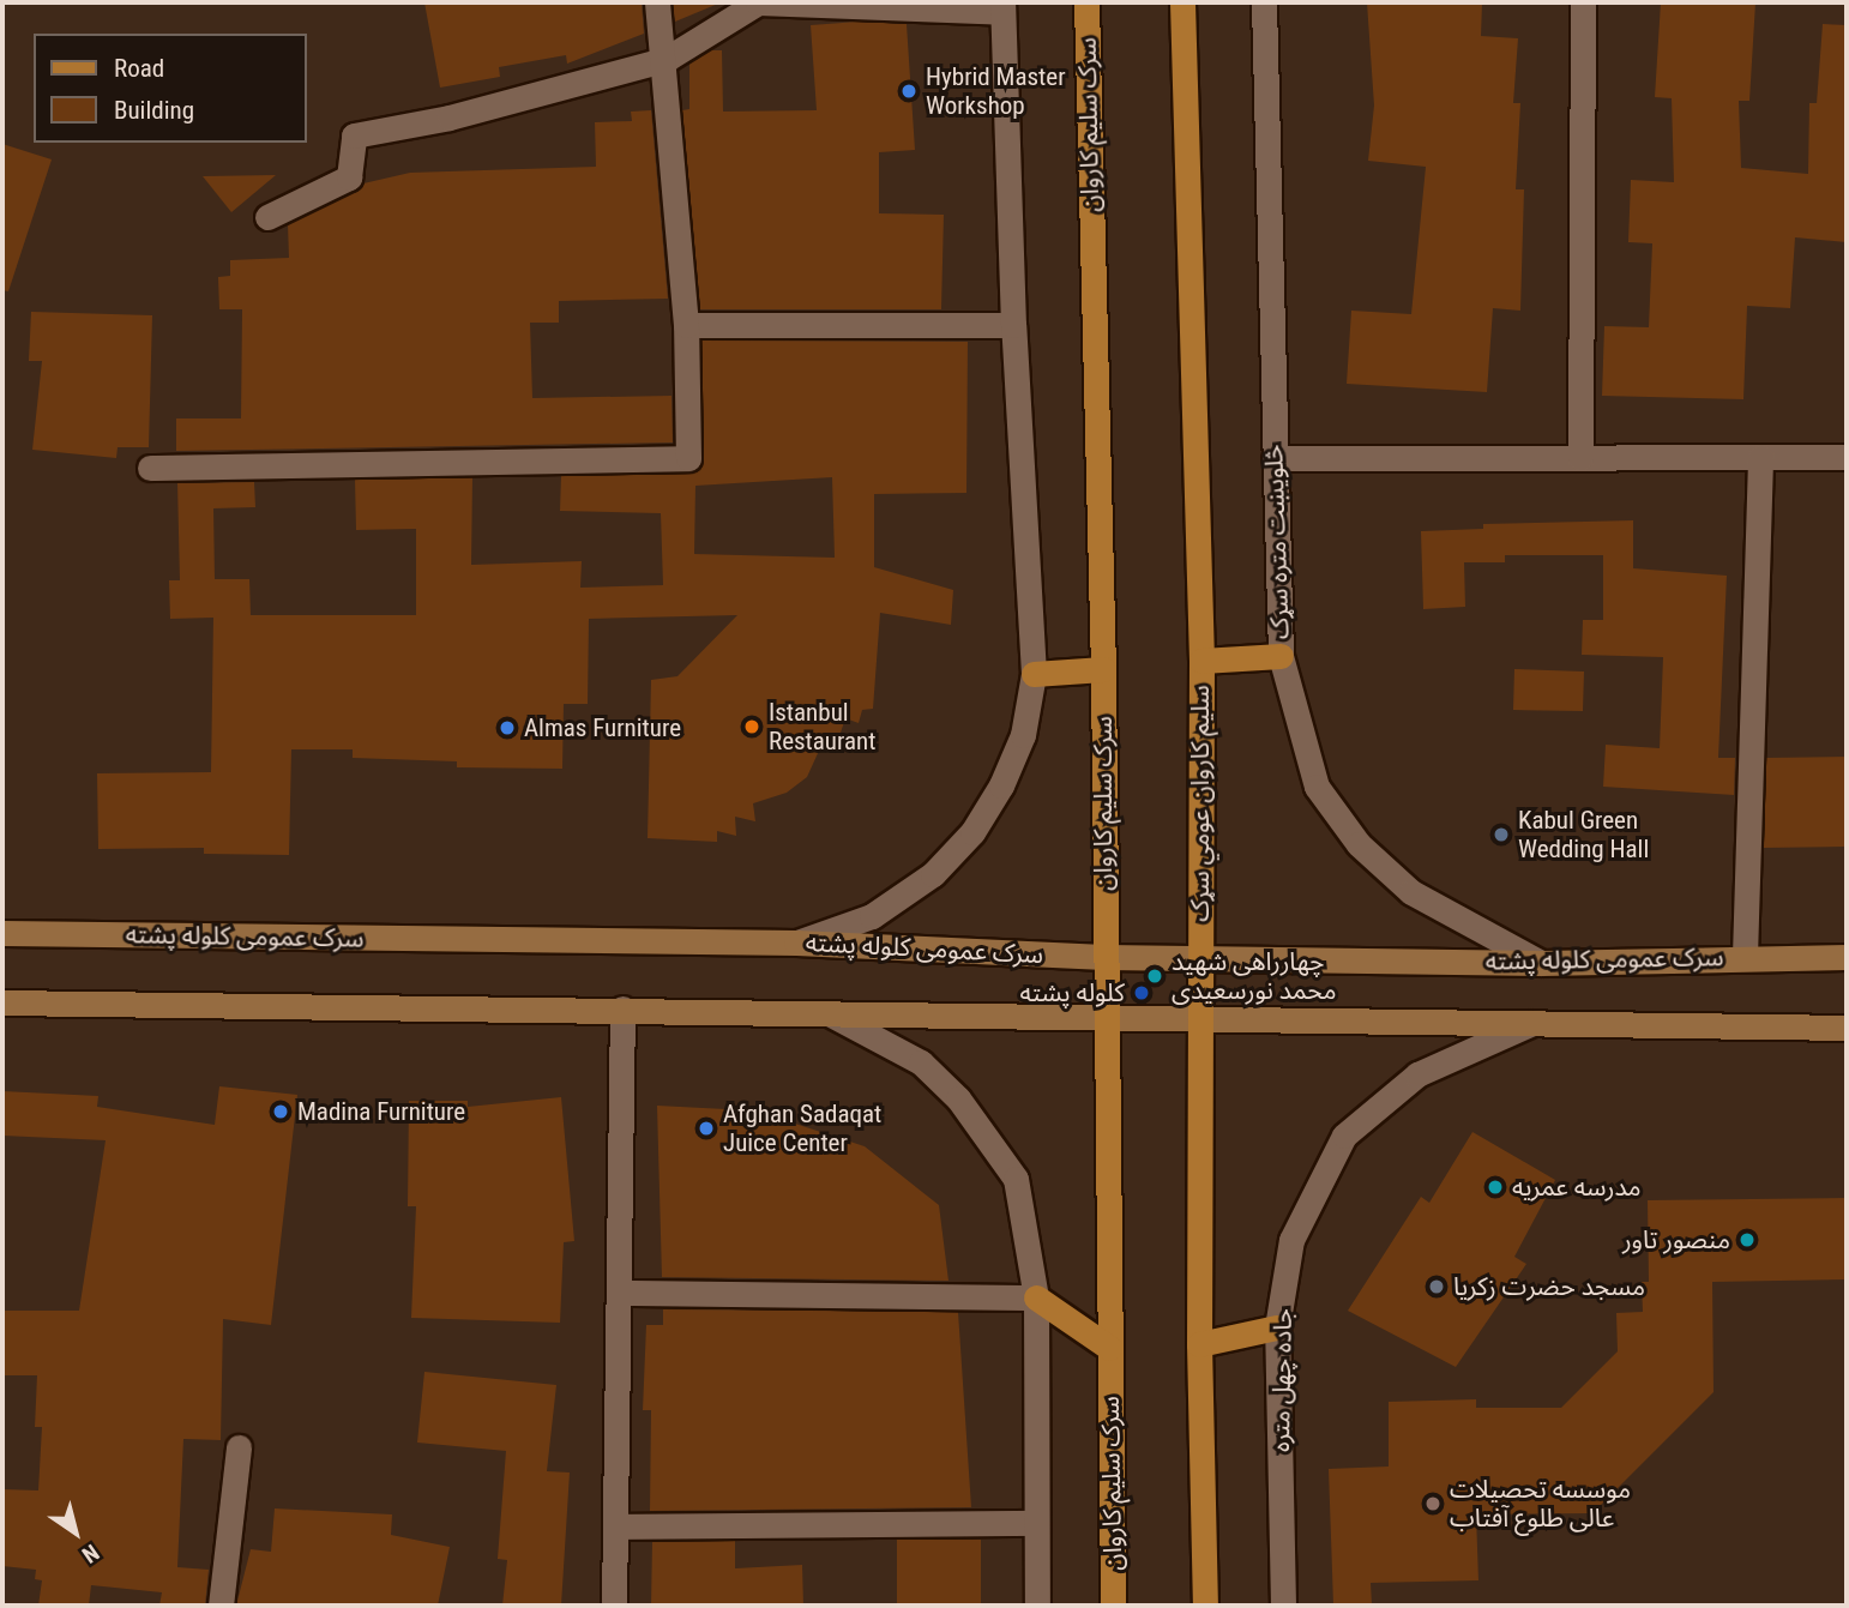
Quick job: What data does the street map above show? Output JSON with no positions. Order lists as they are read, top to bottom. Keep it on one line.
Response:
{"streets":{"main road":["سرک سلیم کاروان","سلیم کاروان عومي سړک","سرک عمومی کلوله پشته"],"street":["څلویښت متره سړک","جاده چهل متره"]},"crossings":[["سرک سلیم کاروان","سرک عمومی کلوله پشته"],["څلویښت متره سړک","سرک عمومی کلوله پشته"],["سلیم کاروان عومي سړک","سرک عمومی کلوله پشته"]],"places":["Hybrid Master Workshop","Istanbul Restaurant","Almas Furniture","Kabul Green Wedding Hall","چهارراهی شهید محمد نورسعیدی","کلوله پشته","Madina Furniture","Afghan Sadaqat Juice Center","مدرسه عمریه","منصور تاور","مسجد حضرت زکریا","موسسه تحصیلات عالی طلوع آفتاب"],"legend":["Road","Building"],"north":"bottom right"}
